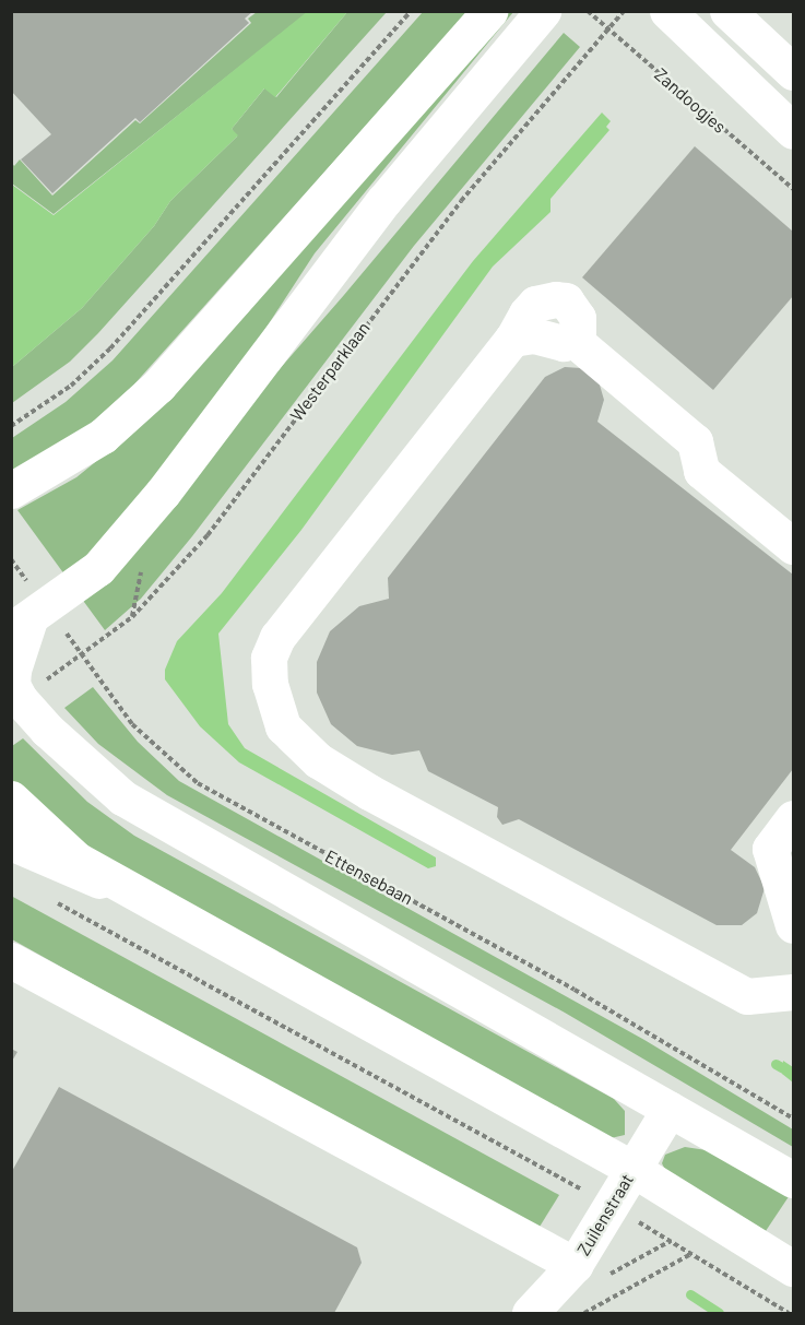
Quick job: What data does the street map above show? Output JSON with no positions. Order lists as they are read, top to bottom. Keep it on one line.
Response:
{"streets":{"main road":["Zuilenstraat"],"path":["Zandoogjes","Westerparklaan","Ettensebaan"]},"crossings":[["Zandoogjes","Westerparklaan"],["Westerparklaan","Ettensebaan"]]}
